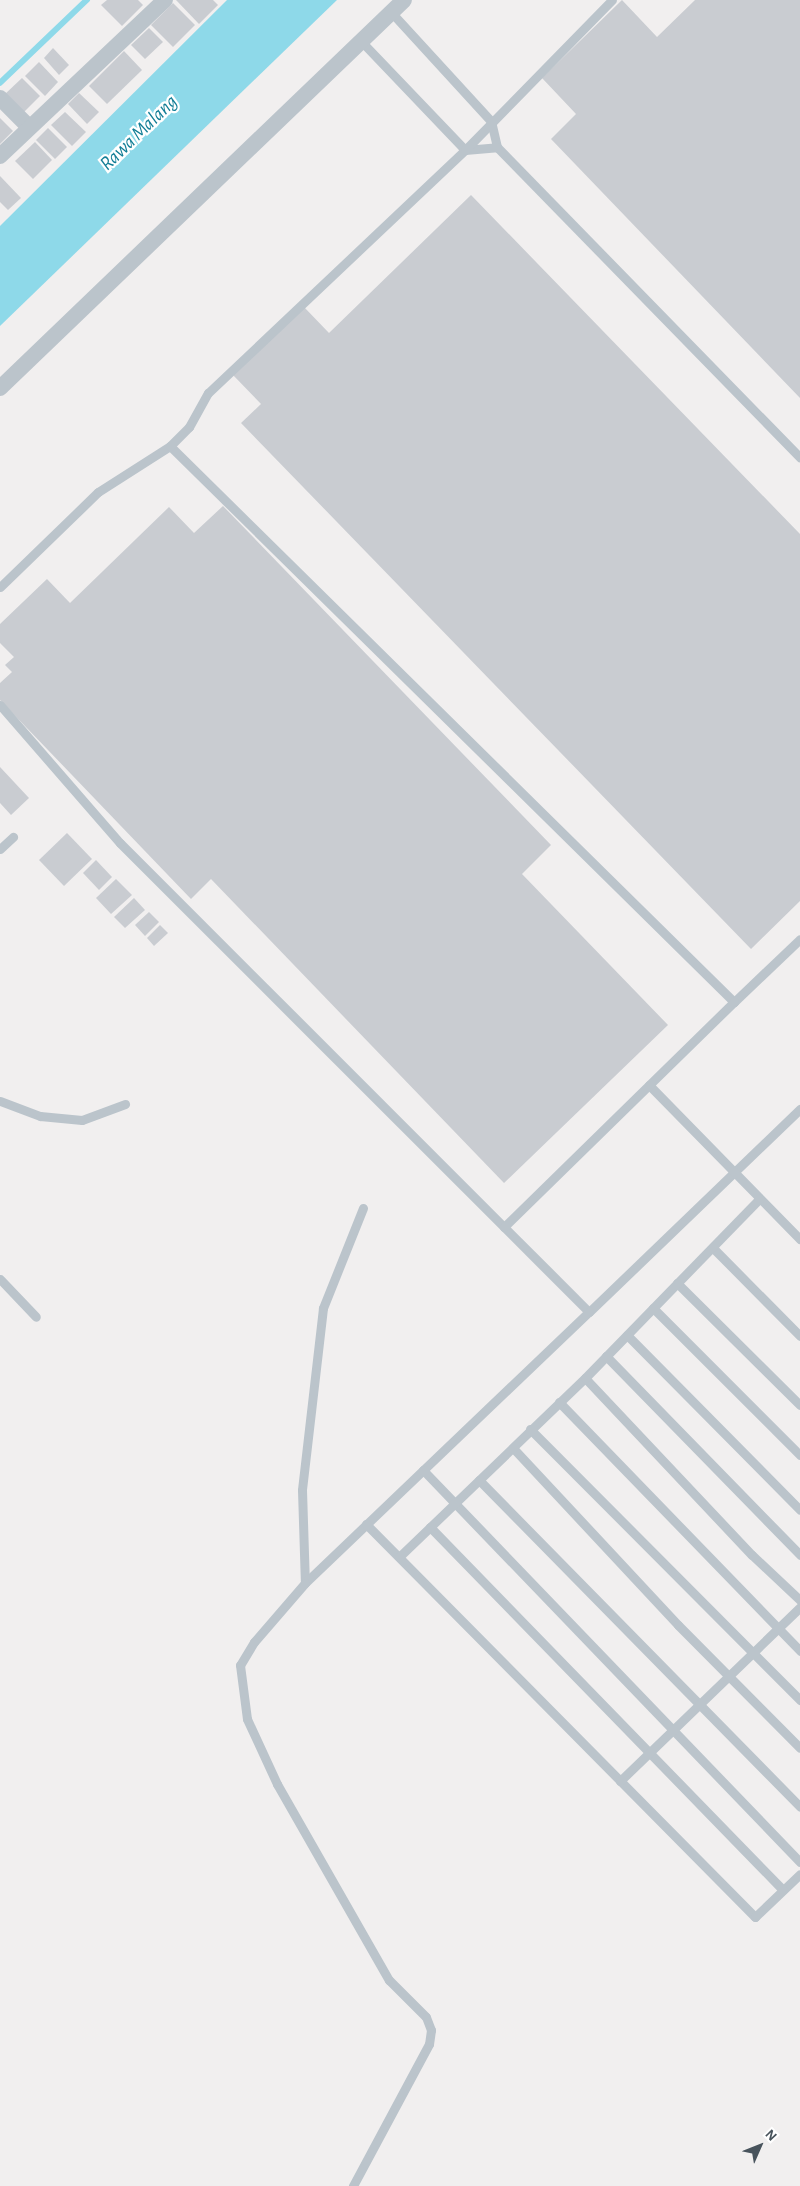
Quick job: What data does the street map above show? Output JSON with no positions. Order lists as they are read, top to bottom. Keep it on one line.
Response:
{"water":["Rawa Malang"],"north":"top right"}
